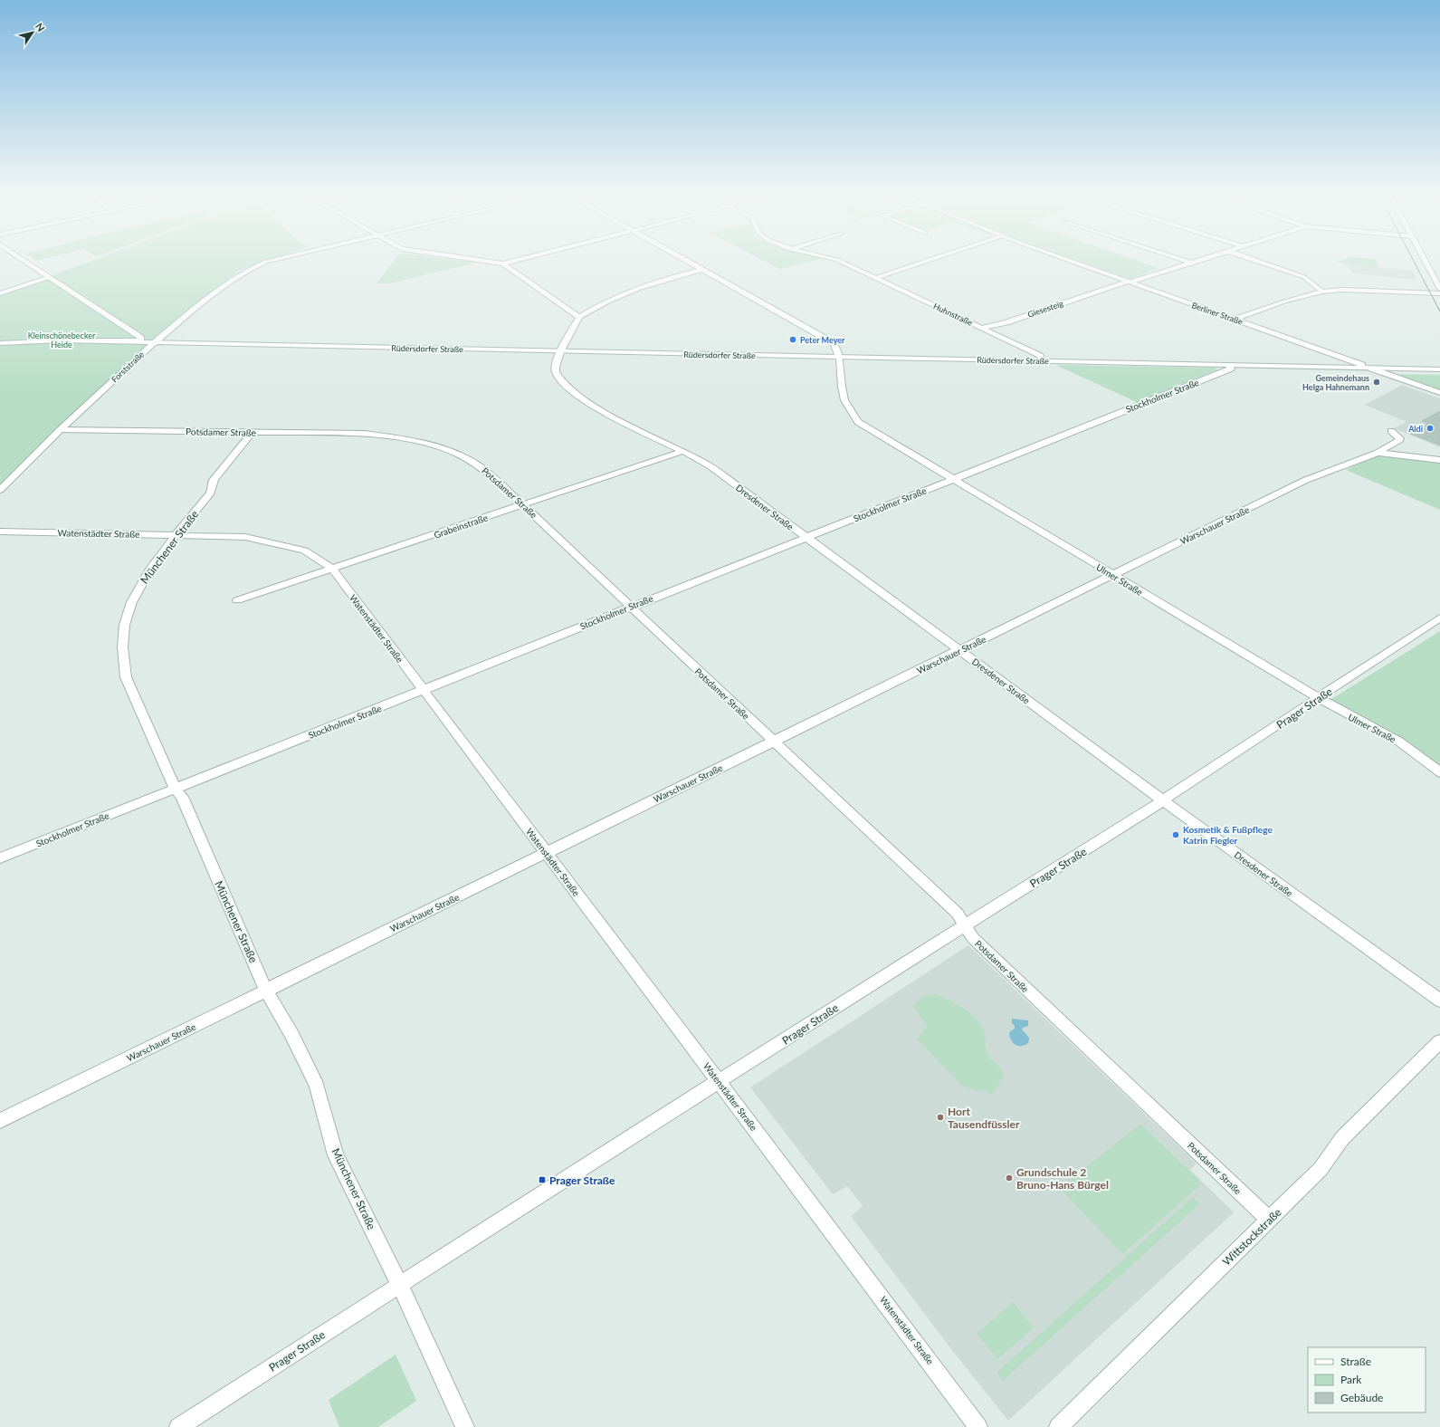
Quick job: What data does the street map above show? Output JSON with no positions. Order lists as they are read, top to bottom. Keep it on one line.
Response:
{"streets":{"street":["Giesesteig","Berliner Straße","Huhnstraße","Rüdersdorfer Straße","Forststraße","Stockholmer Straße","Potsdamer Straße","Dresdener Straße","Warschauer Straße","Grabeinstraße","Watenstädter Straße","Münchener Straße","Ulmer Straße","Prager Straße","Wittstockstraße"]},"crossings":[["Giesesteig","Berliner Straße"],["Giesesteig","Huhnstraße"],["Berliner Straße","Rüdersdorfer Straße"],["Huhnstraße","Rüdersdorfer Straße"],["Rüdersdorfer Straße","Forststraße"],["Rüdersdorfer Straße","Stockholmer Straße"],["Rüdersdorfer Straße","Dresdener Straße"],["Rüdersdorfer Straße","Ulmer Straße"],["Forststraße","Potsdamer Straße"],["Stockholmer Straße","Potsdamer Straße"],["Stockholmer Straße","Dresdener Straße"],["Stockholmer Straße","Watenstädter Straße"],["Stockholmer Straße","Münchener Straße"],["Stockholmer Straße","Ulmer Straße"],["Potsdamer Straße","Warschauer Straße"],["Potsdamer Straße","Grabeinstraße"],["Potsdamer Straße","Münchener Straße"],["Potsdamer Straße","Prager Straße"],["Potsdamer Straße","Wittstockstraße"],["Dresdener Straße","Warschauer Straße"],["Dresdener Straße","Grabeinstraße"],["Dresdener Straße","Prager Straße"],["Warschauer Straße","Watenstädter Straße"],["Warschauer Straße","Münchener Straße"],["Warschauer Straße","Ulmer Straße"],["Grabeinstraße","Watenstädter Straße"],["Watenstädter Straße","Münchener Straße"],["Watenstädter Straße","Prager Straße"],["Münchener Straße","Prager Straße"],["Ulmer Straße","Prager Straße"]],"parks":["Kleinschönebecker Heide"],"places":{"other":["Peter Meyer","Gemeindehaus Helga Hahnemann","Aldi","Kosmetik & Fußpflege Katrin Fiegler","Hort Tausendfüssler","Grundschule 2 Bruno-Hans Bürgel"],"transit":["Prager Straße"]},"legend":["Straße","Park","Gebäude"],"north":"top right"}
